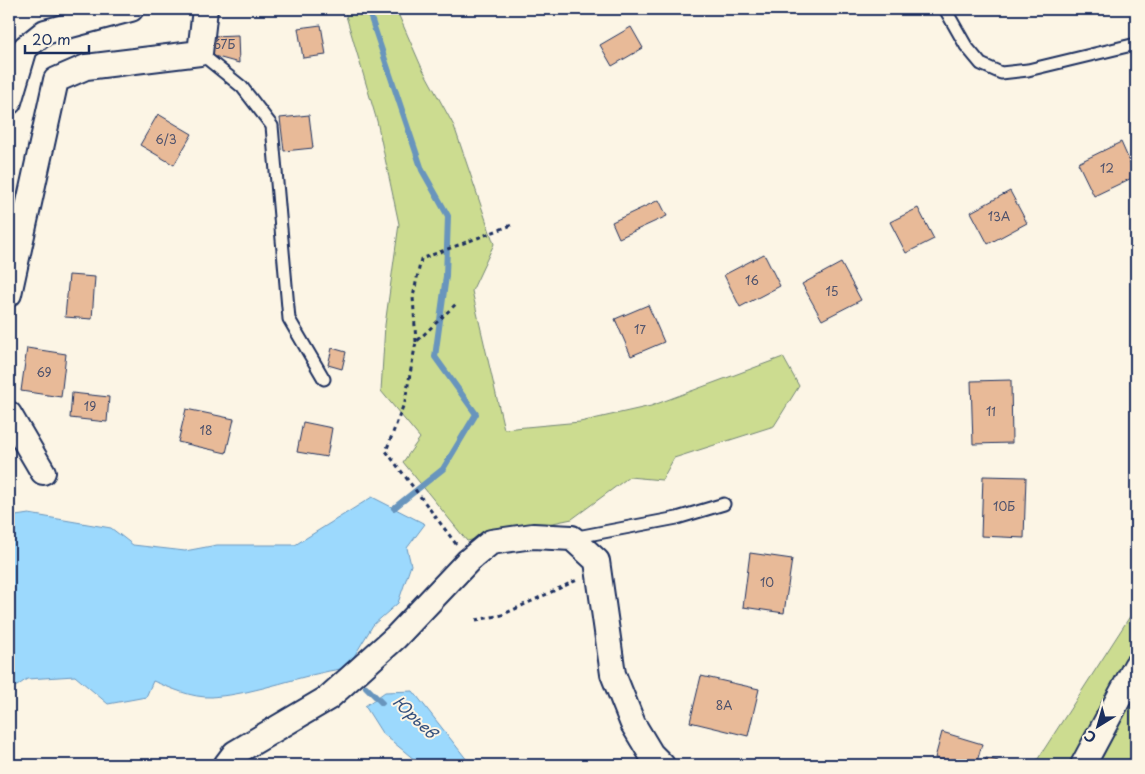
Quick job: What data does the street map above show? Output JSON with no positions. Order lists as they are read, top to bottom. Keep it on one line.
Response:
{"water":["Юрьев"],"house_numbers":["67Б","6/3","12","13А","16","15","17","69","19","11","18","10Б","10","8А"],"scale_bar":"20 m","north":"bottom left"}
